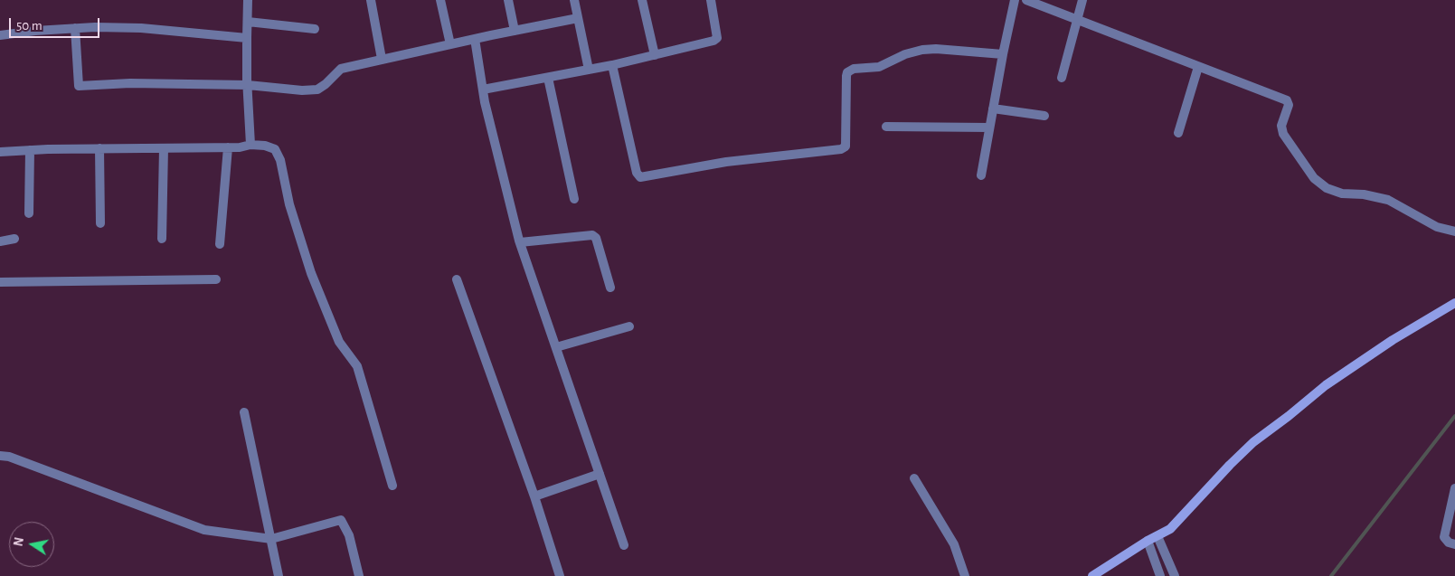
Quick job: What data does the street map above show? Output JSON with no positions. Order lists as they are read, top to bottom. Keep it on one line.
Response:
{"scale_bar":"50 m","north":"left"}
